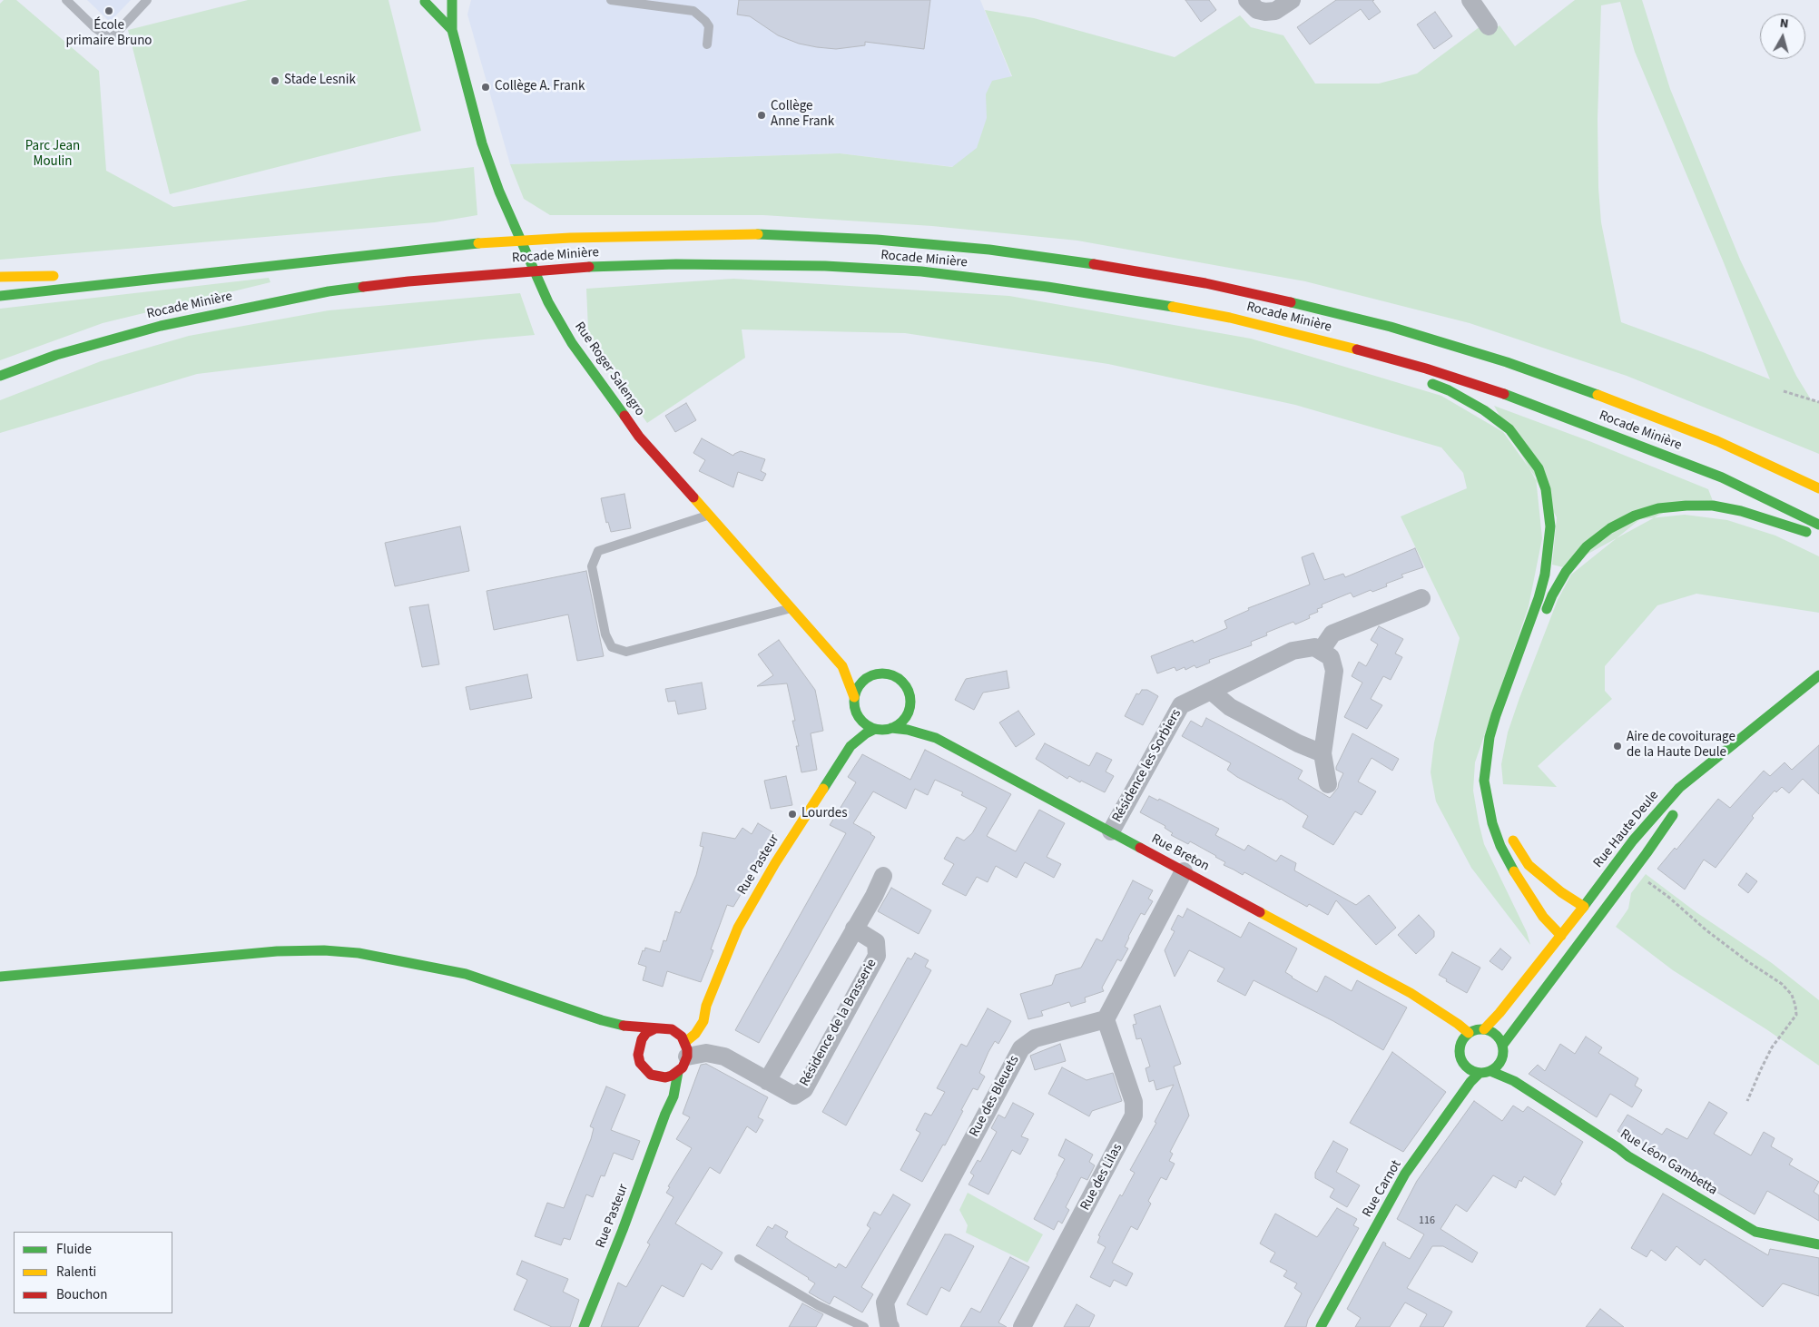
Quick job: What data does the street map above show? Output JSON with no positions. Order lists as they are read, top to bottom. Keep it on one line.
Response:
{"streets":{"main road":["Rocade Minière","Rue Roger Salengro","Rue Haute Deule","Rue Breton","Rue Pasteur","Rue Léon Gambetta","Rue Carnot"],"street":["Résidence les Sorbiers","Résidence de la Brasserie","Rue des Bleuets","Rue des Lilas"]},"crossings":[["Rue Roger Salengro","Rue Breton"],["Rue Roger Salengro","Rue Pasteur"],["Résidence les Sorbiers","Rue Breton"],["Rue Haute Deule","Rue Breton"],["Rue Haute Deule","Rue Léon Gambetta"],["Rue Haute Deule","Rue Carnot"],["Rue Breton","Rue Pasteur"],["Rue Breton","Rue Léon Gambetta"],["Rue Breton","Rue Carnot"],["Rue Pasteur","Résidence de la Brasserie"],["Rue des Bleuets","Rue des Lilas"],["Rue Léon Gambetta","Rue Carnot"]],"parks":["Parc Jean Moulin"],"places":["École primaire Bruno","Stade Lesnik","Collège A. Frank","Collège Anne Frank","Aire de covoiturage de la Haute Deule","Lourdes"],"house_numbers":["116"],"legend":["Fluide","Ralenti","Bouchon"],"north":"top"}
